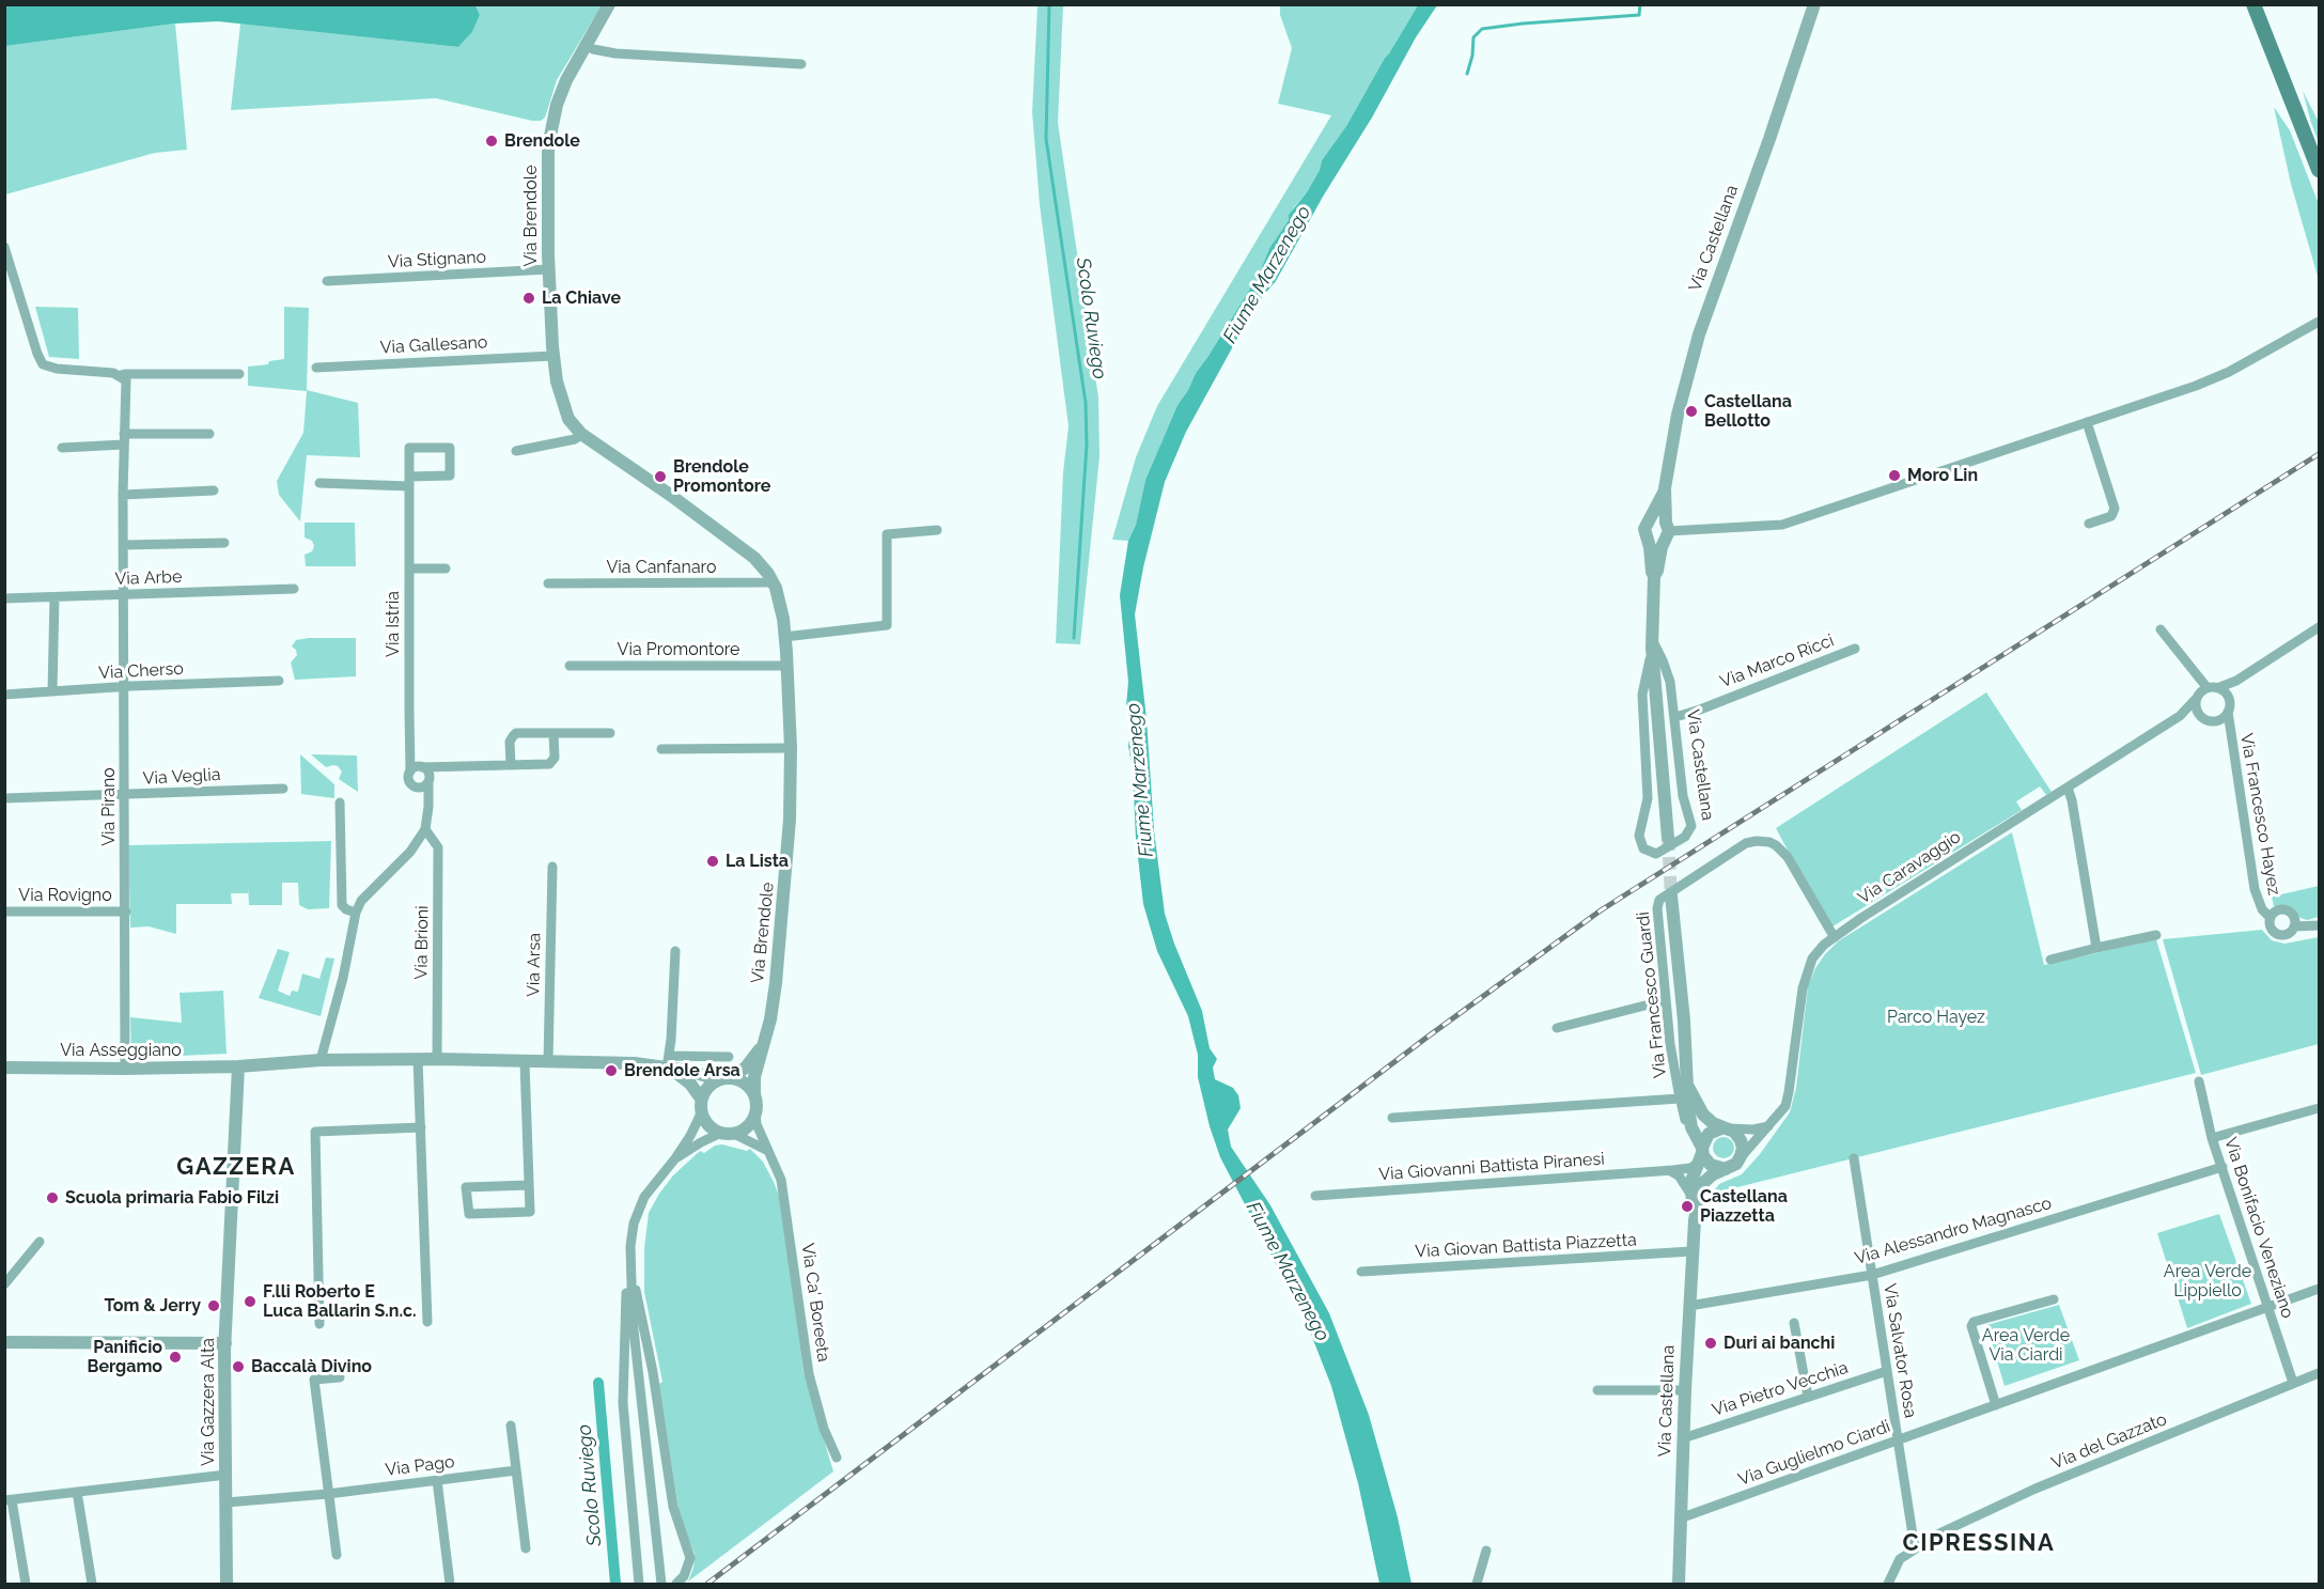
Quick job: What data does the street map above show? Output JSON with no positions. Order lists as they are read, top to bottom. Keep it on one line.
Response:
{"streets":{"street":["Via Brendole","Via Castellana","Via Stignano","Via Gallesano","Via Canfanaro","Via Arbe","Via Istria","Via Promontore","Via Marco Ricci","Via Cherso","Via Veglia","Via Pirano","Via Francesco Hayez","Via Caravaggio","Via Rovigno","Via Brioni","Via Arsa","Via Francesco Guardi","Via Asseggiano","Via Giovanni Battista Piranesi","Via Bonifacio Veneziano","Via Alessandro Magnasco","Via Giovan Battista Piazzetta","Via Ca' Boreeta","Via Salvator Rosa","Via Pietro Vecchia","Via Gazzera Alta","Via del Gazzato","Via Guglielmo Ciardi","Via Pago"]},"crossings":[["Via Brendole","Via Stignano"],["Via Brendole","Via Gallesano"],["Via Brendole","Via Canfanaro"],["Via Brendole","Via Promontore"],["Via Brendole","Via Ca' Boreeta"],["Via Castellana","Via Marco Ricci"],["Via Castellana","Via Caravaggio"],["Via Castellana","Via Giovanni Battista Piranesi"],["Via Castellana","Via Alessandro Magnasco"],["Via Castellana","Via Giovan Battista Piazzetta"],["Via Castellana","Via Pietro Vecchia"],["Via Castellana","Via Guglielmo Ciardi"],["Via Arbe","Via Pirano"],["Via Cherso","Via Pirano"],["Via Veglia","Via Pirano"],["Via Pirano","Via Rovigno"],["Via Pirano","Via Asseggiano"],["Via Francesco Hayez","Via Caravaggio"],["Via Caravaggio","Via Francesco Guardi"],["Via Caravaggio","Via Giovanni Battista Piranesi"],["Via Asseggiano","Via Gazzera Alta"],["Via Bonifacio Veneziano","Via Alessandro Magnasco"],["Via Bonifacio Veneziano","Via del Gazzato"],["Via Bonifacio Veneziano","Via Guglielmo Ciardi"],["Via Alessandro Magnasco","Via Salvator Rosa"],["Via Salvator Rosa","Via Pietro Vecchia"],["Via Salvator Rosa","Via del Gazzato"],["Via Salvator Rosa","Via Guglielmo Ciardi"],["Via Gazzera Alta","Via Pago"]],"districts":["GAZZERA","CIPRESSINA"],"water":["Fiume Marzenego","Scolo Ruviego"],"parks":["Parco Hayez","Area Verde Lippiello","Area Verde Via Ciardi"],"places":["Brendole","La Chiave","Castellana Bellotto","Moro Lin","Brendole Promontore","La Lista","Brendole Arsa","Scuola primaria Fabio Filzi","Castellana Piazzetta","F.lli Roberto E Luca Ballarin S.n.c.","Tom & Jerry","Duri ai banchi","Panificio Bergamo","Baccalà Divino"]}
